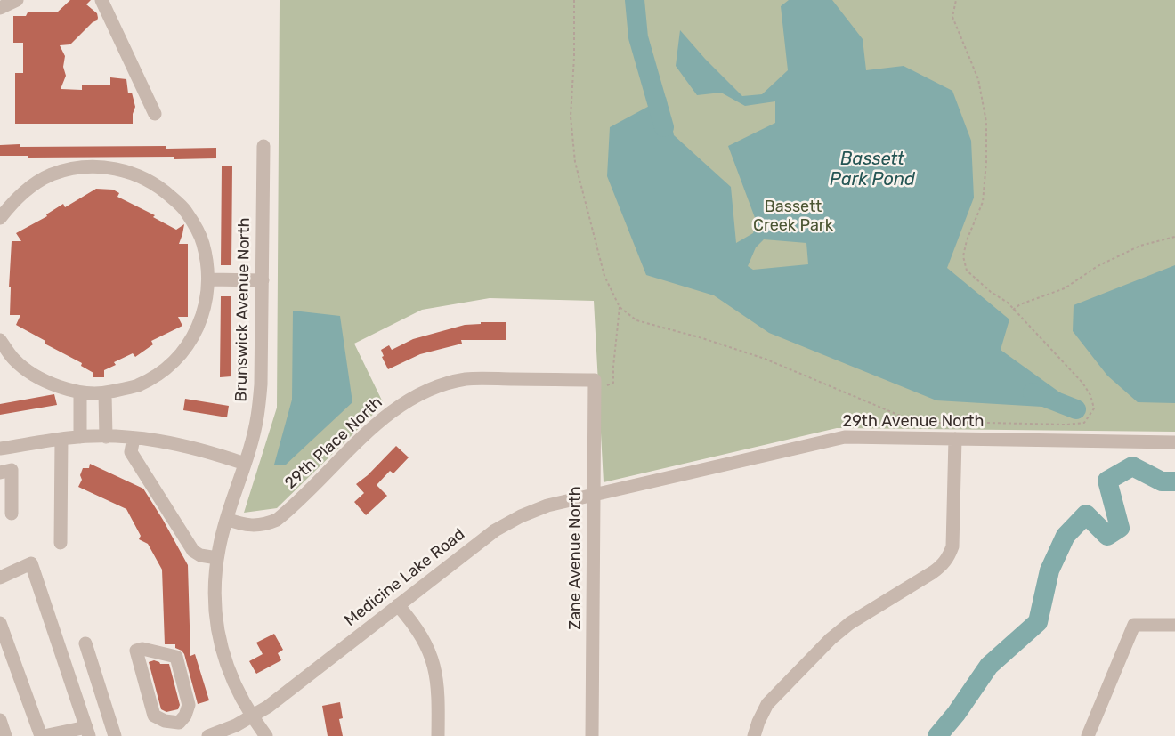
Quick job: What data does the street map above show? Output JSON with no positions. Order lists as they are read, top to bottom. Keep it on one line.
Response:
{"streets":{"street":["Brunswick Avenue North","29th Avenue North","29th Place North","Zane Avenue North","Medicine Lake Road"]},"crossings":[["Brunswick Avenue North","29th Place North"],["Brunswick Avenue North","Medicine Lake Road"],["29th Avenue North","Zane Avenue North"],["29th Avenue North","Medicine Lake Road"],["29th Place North","Zane Avenue North"],["Zane Avenue North","Medicine Lake Road"]],"water":["Bassett Park Pond"],"parks":["Bassett Creek Park"]}
